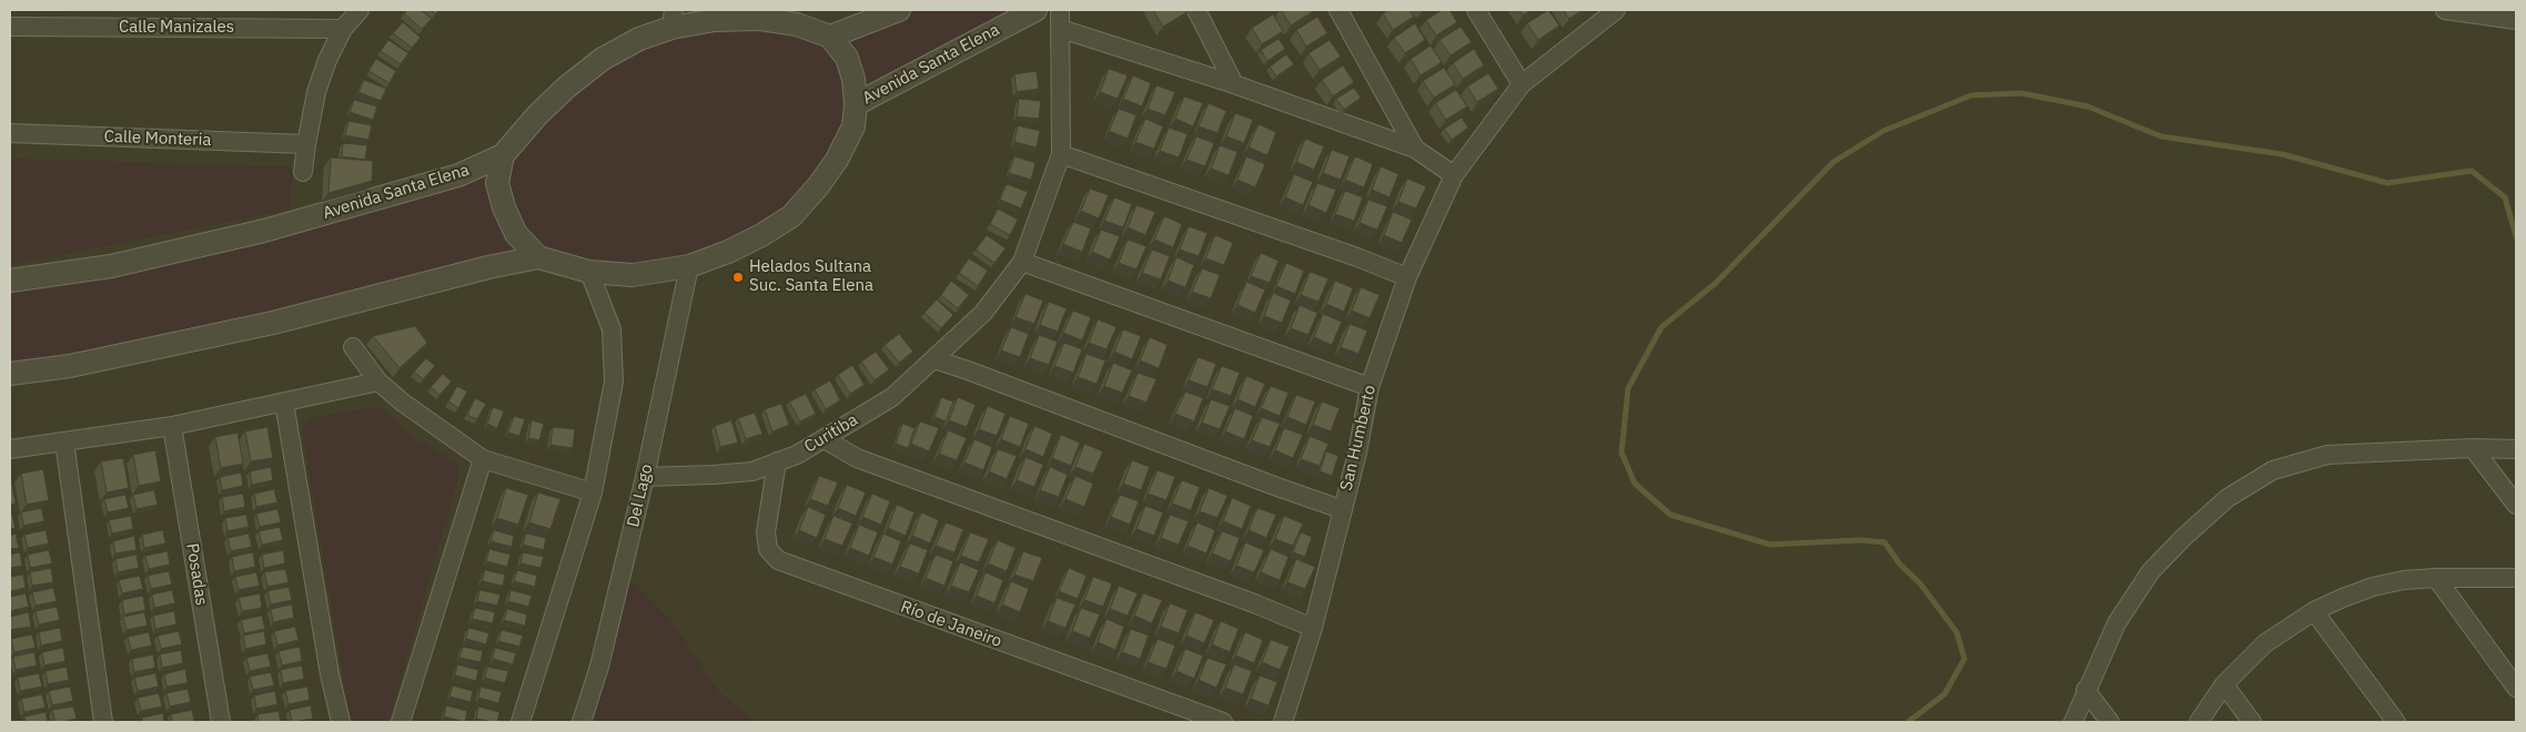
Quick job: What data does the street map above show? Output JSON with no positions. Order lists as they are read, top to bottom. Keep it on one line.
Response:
{"streets":{"street":["Calle Manizales","Avenida Santa Elena","Calle Monteria","Curitiba","San Humberto","Del Lago","Posadas","Río de Janeiro"]},"crossings":[["Curitiba","Del Lago"],["Curitiba","Río de Janeiro"]],"places":["Helados Sultana Suc. Santa Elena"]}
